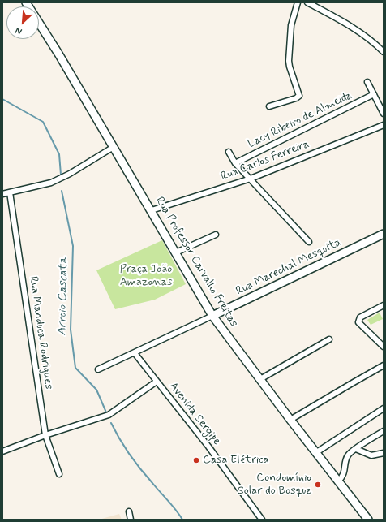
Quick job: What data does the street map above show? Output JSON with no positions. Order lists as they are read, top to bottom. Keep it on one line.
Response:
{"streets":{"street":["Lacy Ribeiro de Almeida","Rua Carlos Ferreira","Rua Professor Carvalho Freitas","Rua Marechal Mesquita","Rua Manduca Rodrigues","Avenida Sergipe"]},"crossings":[["Rua Carlos Ferreira","Rua Professor Carvalho Freitas"],["Rua Professor Carvalho Freitas","Rua Marechal Mesquita"],["Rua Marechal Mesquita","Avenida Sergipe"]],"water":["Arroio Cascata"],"parks":["Praça João Amazonas"],"places":["Casa Elétrica","Condomínio Solar do Bosque"],"north":"bottom left"}
